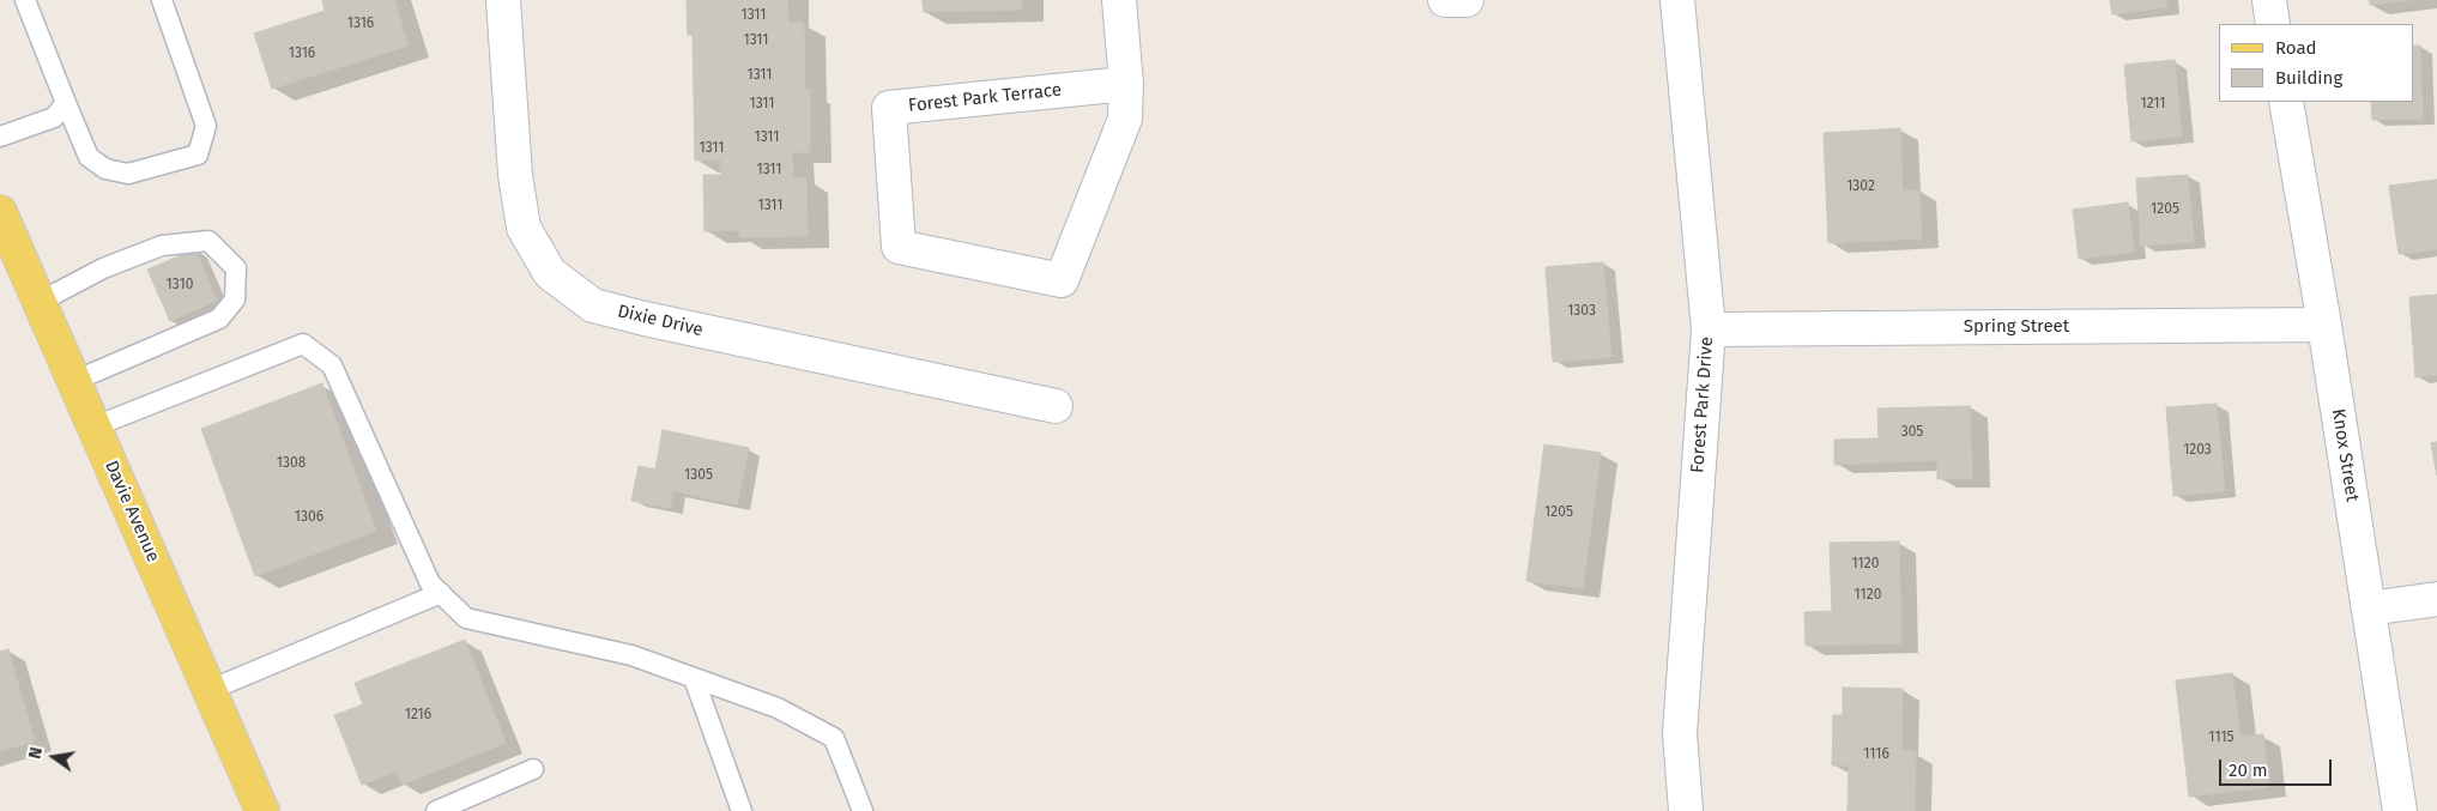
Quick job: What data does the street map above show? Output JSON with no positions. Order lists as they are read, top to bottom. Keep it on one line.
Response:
{"streets":{"main road":["Davie Avenue"],"street":["Forest Park Terrace","Dixie Drive","Spring Street","Forest Park Drive","Knox Street"]},"crossings":[["Spring Street","Forest Park Drive"],["Spring Street","Knox Street"]],"house_numbers":["1311","1316","1311","1316","1311","1311","1211","1311","1311","1311","1302","1311","1205","1310","1303","305","1203","1308","1305","1205","1306","1120","1120","1216","1115","1116"],"legend":["Road","Building"],"scale_bar":"20 m","north":"left"}
